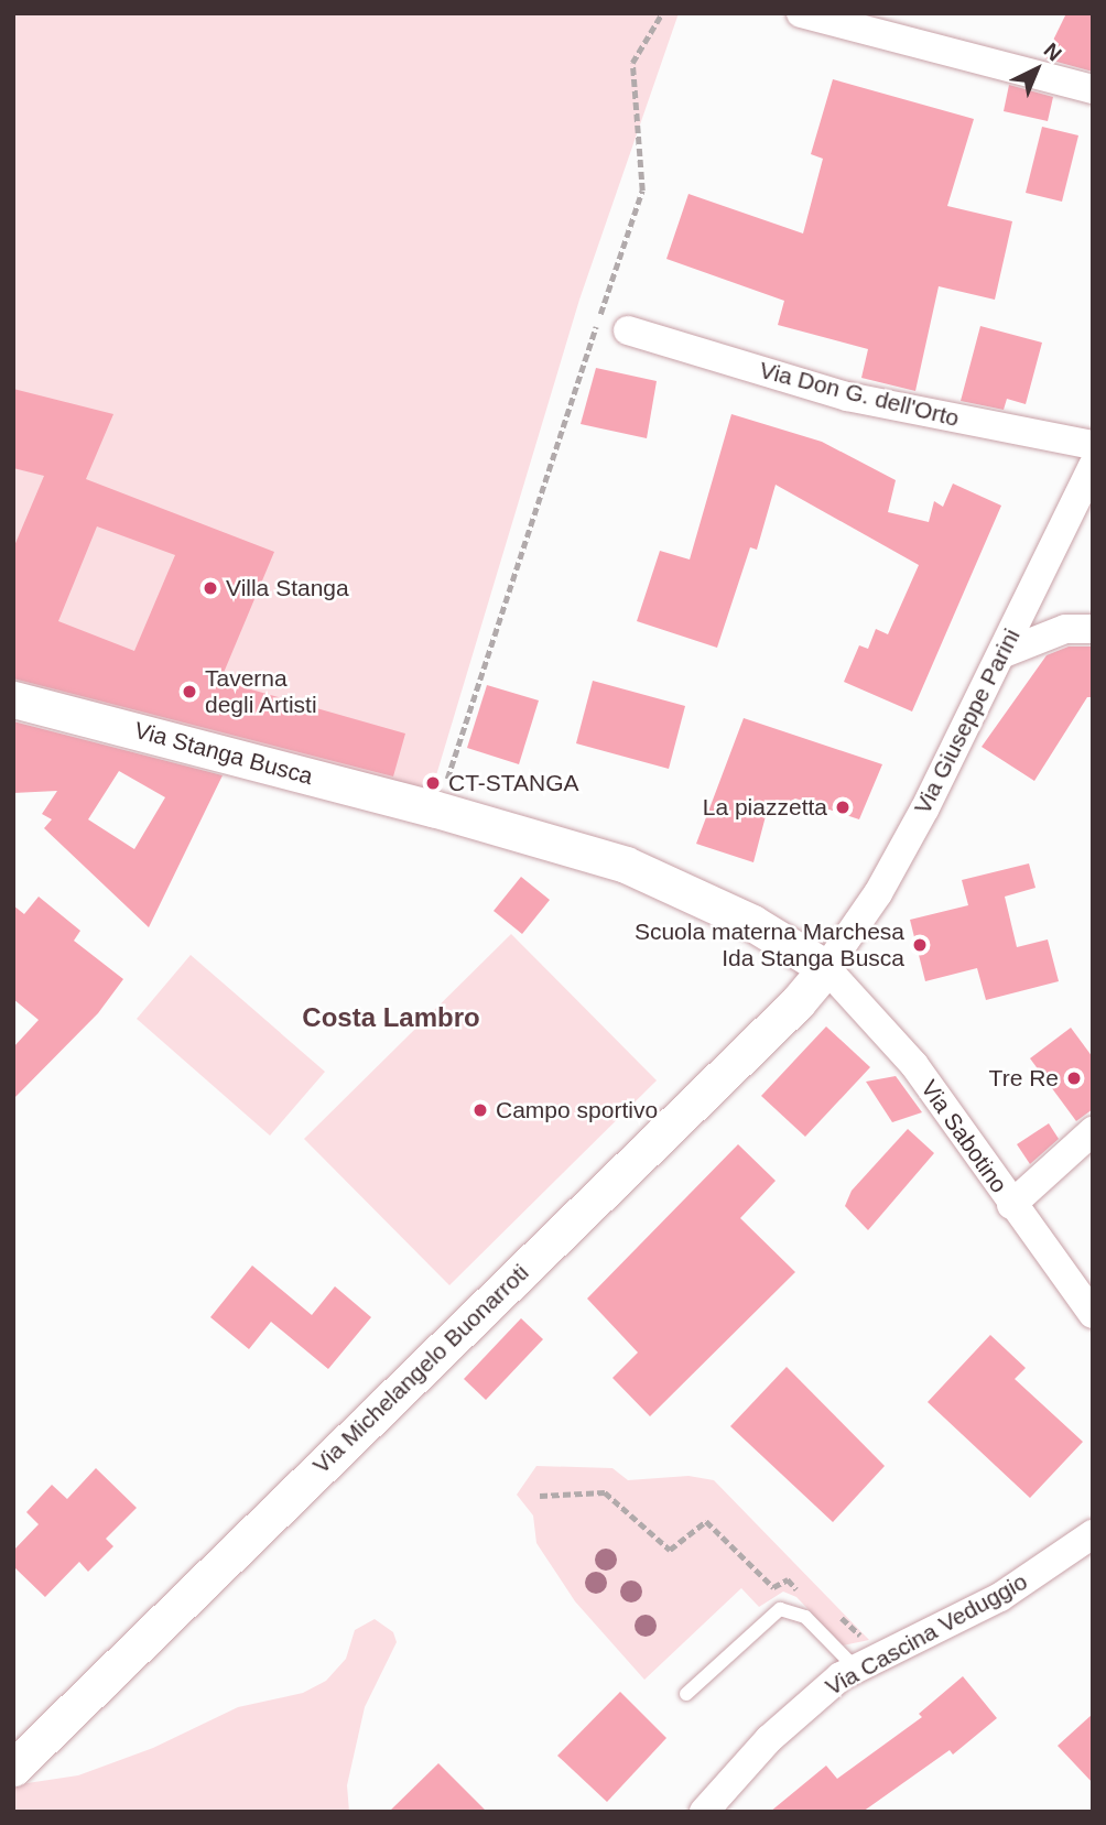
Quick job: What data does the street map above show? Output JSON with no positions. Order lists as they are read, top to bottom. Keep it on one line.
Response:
{"streets":{"street":["Via Don G. dell'Orto","Via Giuseppe Parini","Via Stanga Busca","Via Sabotino","Via Michelangelo Buonarroti","Via Cascina Veduggio"]},"crossings":[["Via Giuseppe Parini","Via Stanga Busca"],["Via Giuseppe Parini","Via Sabotino"],["Via Giuseppe Parini","Via Michelangelo Buonarroti"],["Via Stanga Busca","Via Sabotino"],["Via Stanga Busca","Via Michelangelo Buonarroti"],["Via Sabotino","Via Michelangelo Buonarroti"]],"districts":["Costa Lambro"],"places":["Villa Stanga","Taverna degli Artisti","CT-STANGA","La piazzetta","Scuola materna Marchesa Ida Stanga Busca","Tre Re","Campo sportivo"],"north":"top right"}
